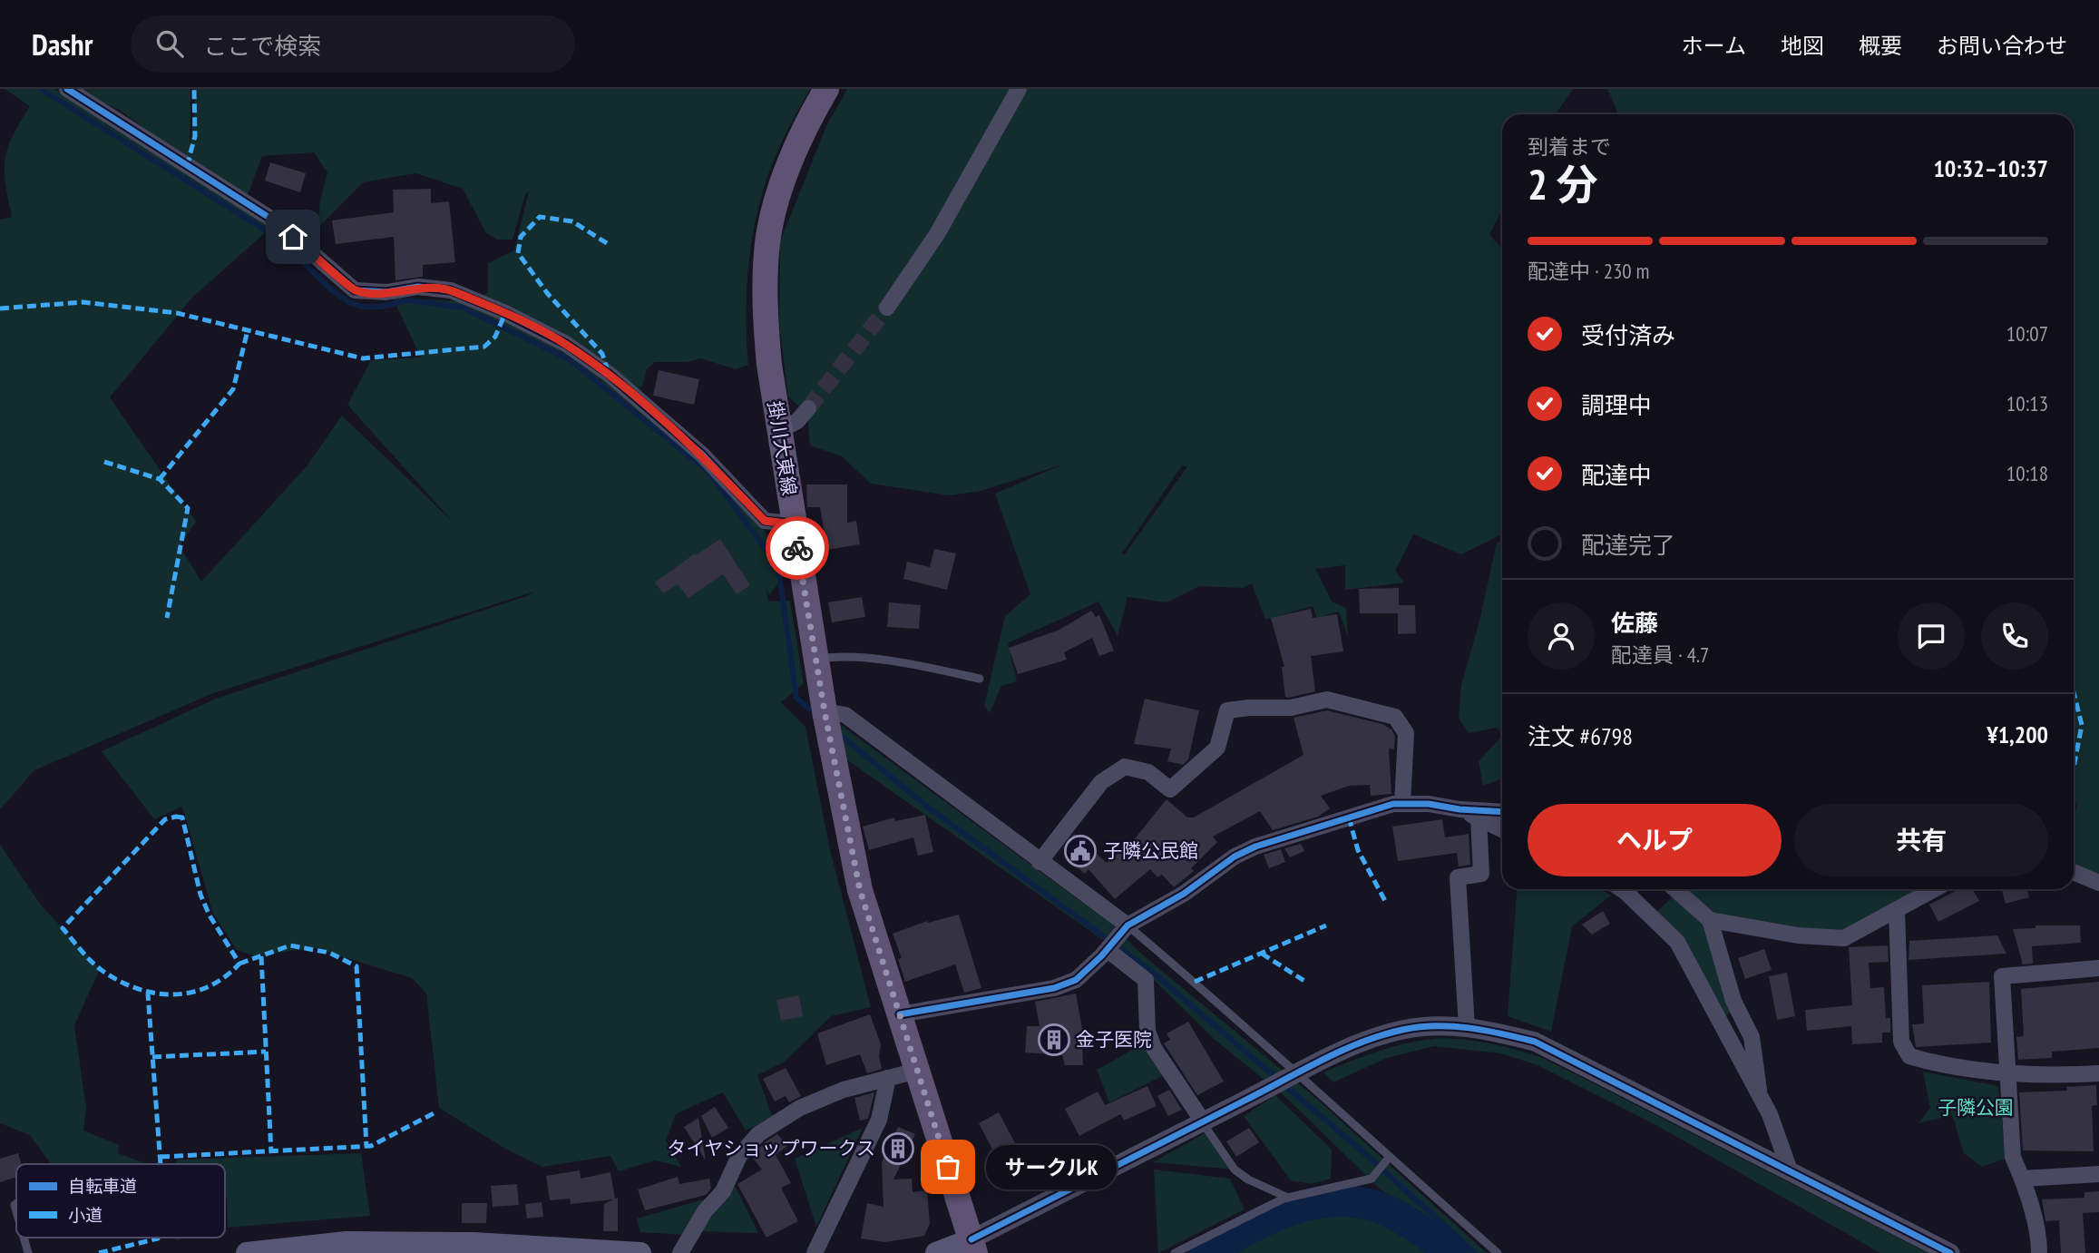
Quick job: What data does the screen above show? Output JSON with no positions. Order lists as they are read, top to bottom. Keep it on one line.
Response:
{"streets":{"main road":["掛川大東線"]},"parks":["子隣公園"],"places":{"public building":["子隣公民館"],"building":["金子医院","タイヤショップワークス"],"other":["サークルK"]},"legend":["自転車道","小道"],"page":{"header":"Dashr","search":"ここで検索","nav":["ホーム","地図","概要","お問い合わせ"],"heading":["2 分","到着まで","10:32–10:37"],"panel":["佐藤","配達員 · 4.7","注文 #6798","¥1,200"],"bar":"配達中 · 230 m","list":[["受付済み","10:07"],["調理中","10:13"],["配達中","10:18"],"配達完了"],"buttons":["ヘルプ","共有"],"bubble":"サークルK"}}
